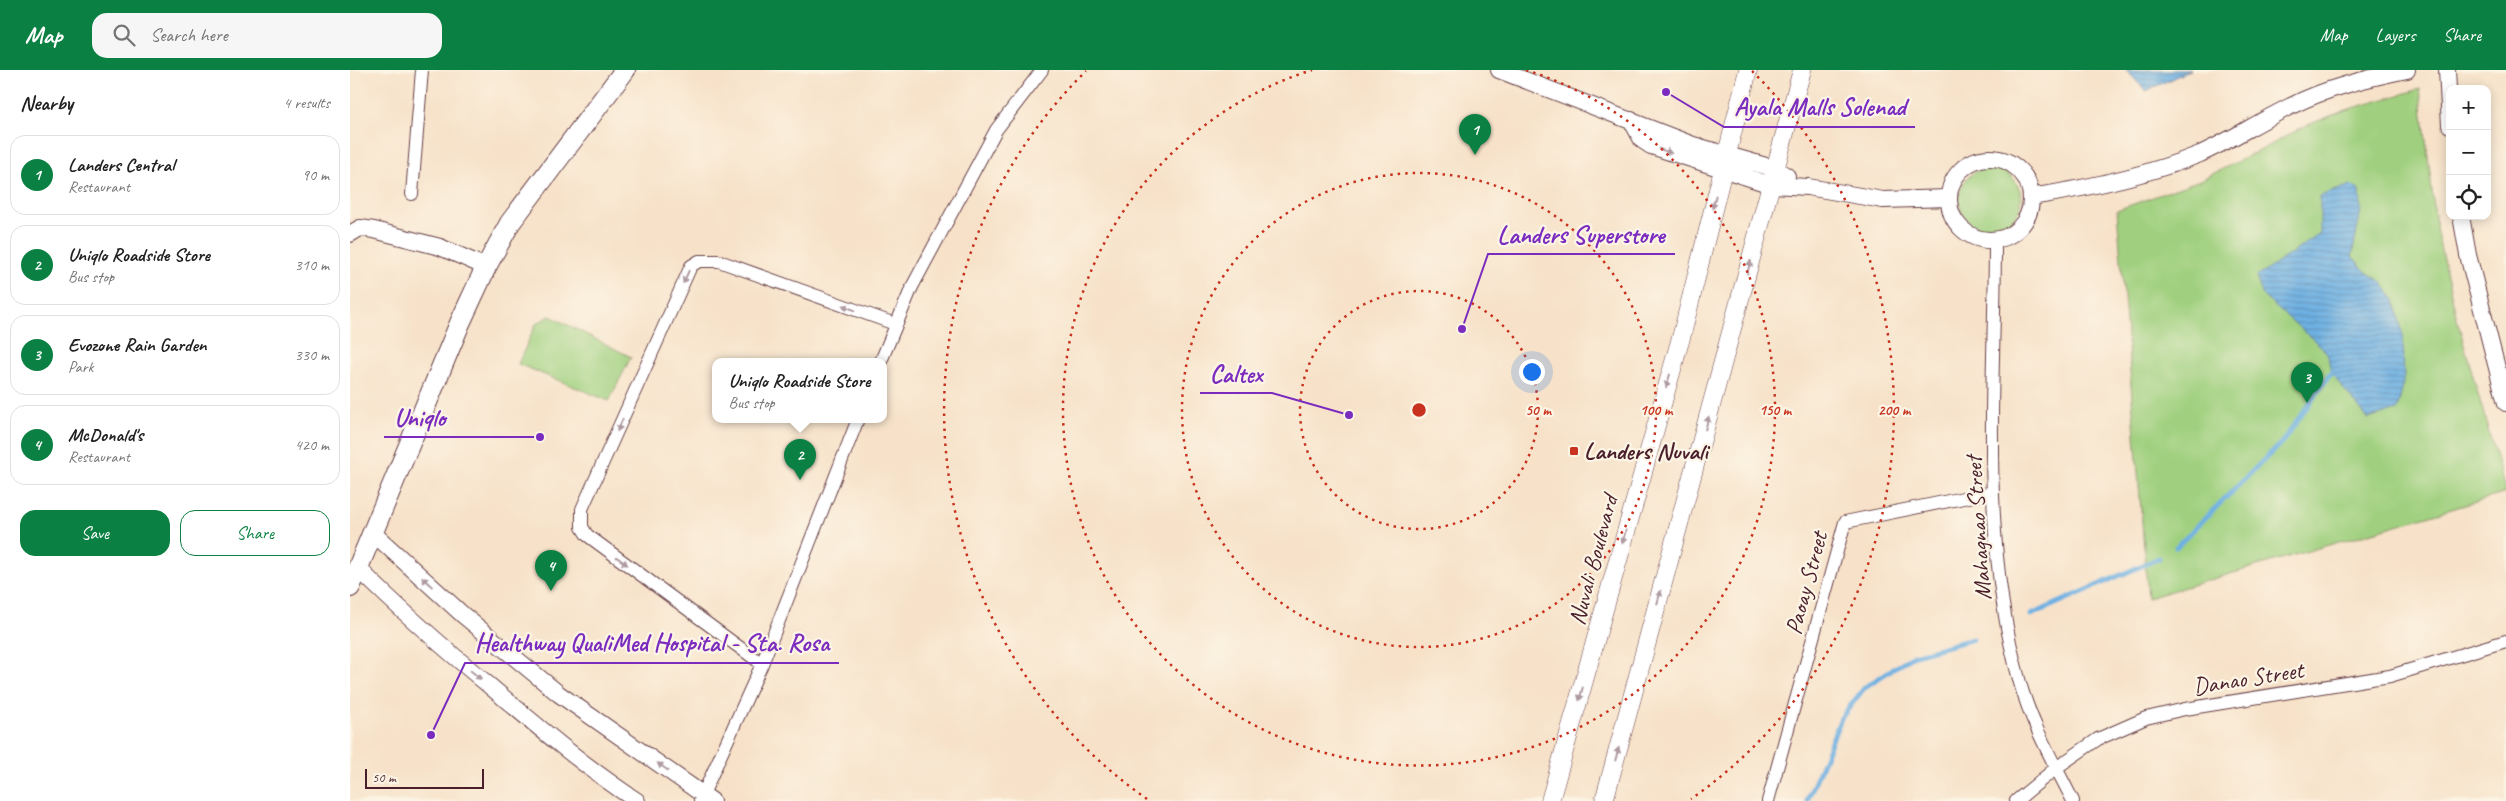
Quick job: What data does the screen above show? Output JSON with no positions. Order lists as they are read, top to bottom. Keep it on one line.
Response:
{"streets":{"main road":["Nuvali Boulevard"],"street":["Mahagnao Street","Paoay Street","Danao Street"]},"crossings":[["Mahagnao Street","Paoay Street"],["Mahagnao Street","Danao Street"]],"places":{"other":["Ayala Malls Solenad","Landers Superstore","Caltex","Uniqlo","Healthway QualiMed Hospital - Sta. Rosa"],"transit":["Landers Nuvali"]},"scale_bar":"50 m","page":{"header":"Map","search":"Search here","nav":["Map","Layers","Share"],"heading":["Nearby","4 results"],"map_buttons":["+","−"],"pins":["1","3","2","4"],"list":[{"mark":"1","name":"Landers Central","note":"Restaurant","value":"90 m"},{"mark":"2","name":"Uniqlo Roadside Store","note":"Bus stop","value":"310 m"},{"mark":"3","name":"Evozone Rain Garden","note":"Park","value":"330 m"},{"mark":"4","name":"McDonald's","note":"Restaurant","value":"420 m"}],"popup":["Uniqlo Roadside Store","Bus stop"],"buttons":["Save","Share"],"scale":"50 m"},"rings":["50 m","100 m","150 m","200 m"]}
